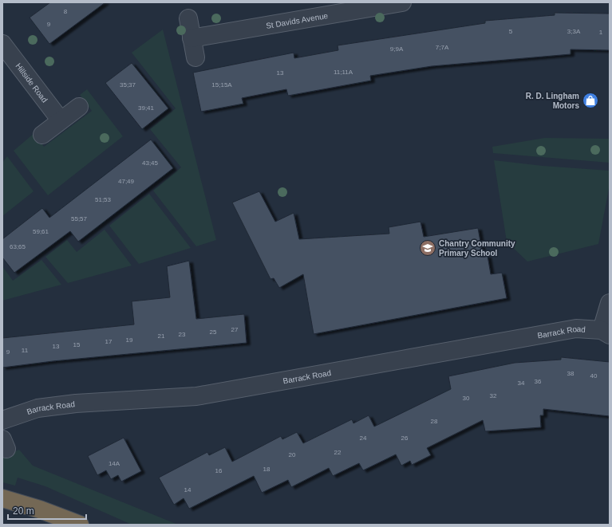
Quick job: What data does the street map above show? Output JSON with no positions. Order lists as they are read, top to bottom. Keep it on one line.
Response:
{"streets":{"street":["St Davids Avenue","Hillside Road","Barrack Road"]},"places":{"shop":["R. D. Lingham Motors"],"school or university":["Chantry Community Primary School"]},"house_numbers":["8","9","5","3;3A","1","7;7A","9;9A","11;11A","13","35;37","15;15A","39;41","43;45","47;49","51;53","55;57","59;61","63;65","27","25","23","21","19","17","15","13","11","9","38","40","36","34","32","30","28","24","26","22","20","14A","18","16","14"],"scale_bar":"20 m"}
